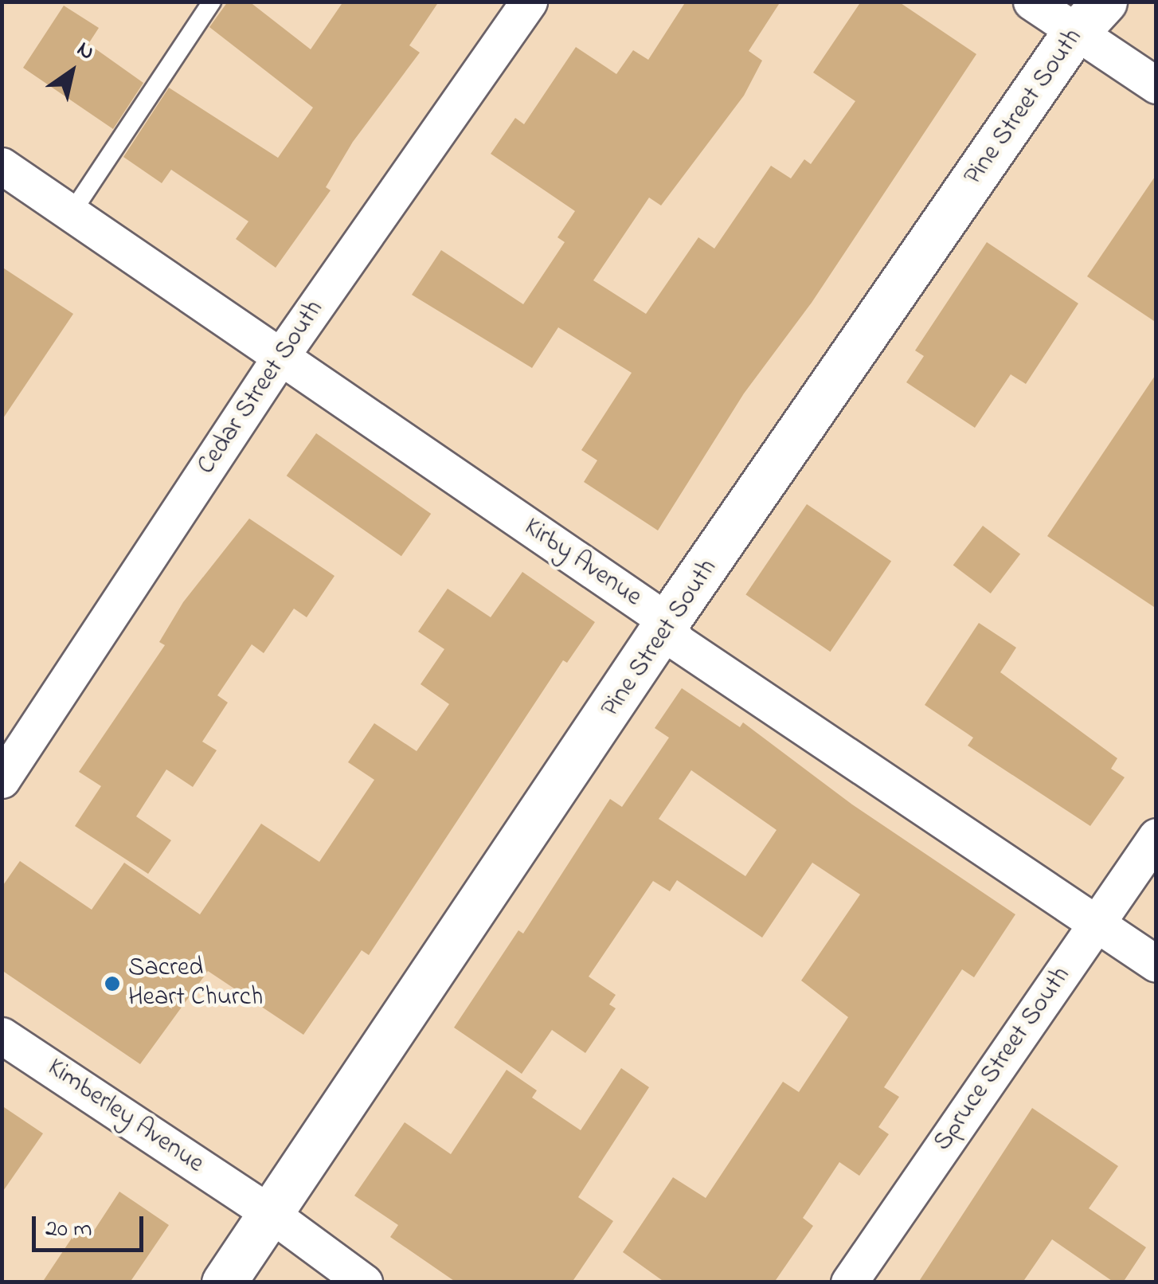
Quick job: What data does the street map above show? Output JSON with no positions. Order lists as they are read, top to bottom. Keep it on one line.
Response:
{"streets":{"street":["Pine Street South","Cedar Street South","Kirby Avenue","Spruce Street South","Kimberley Avenue"]},"crossings":[["Pine Street South","Kirby Avenue"],["Pine Street South","Kimberley Avenue"],["Cedar Street South","Kirby Avenue"],["Kirby Avenue","Spruce Street South"]],"places":["Sacred Heart Church"],"scale_bar":"20 m","north":"top right"}
